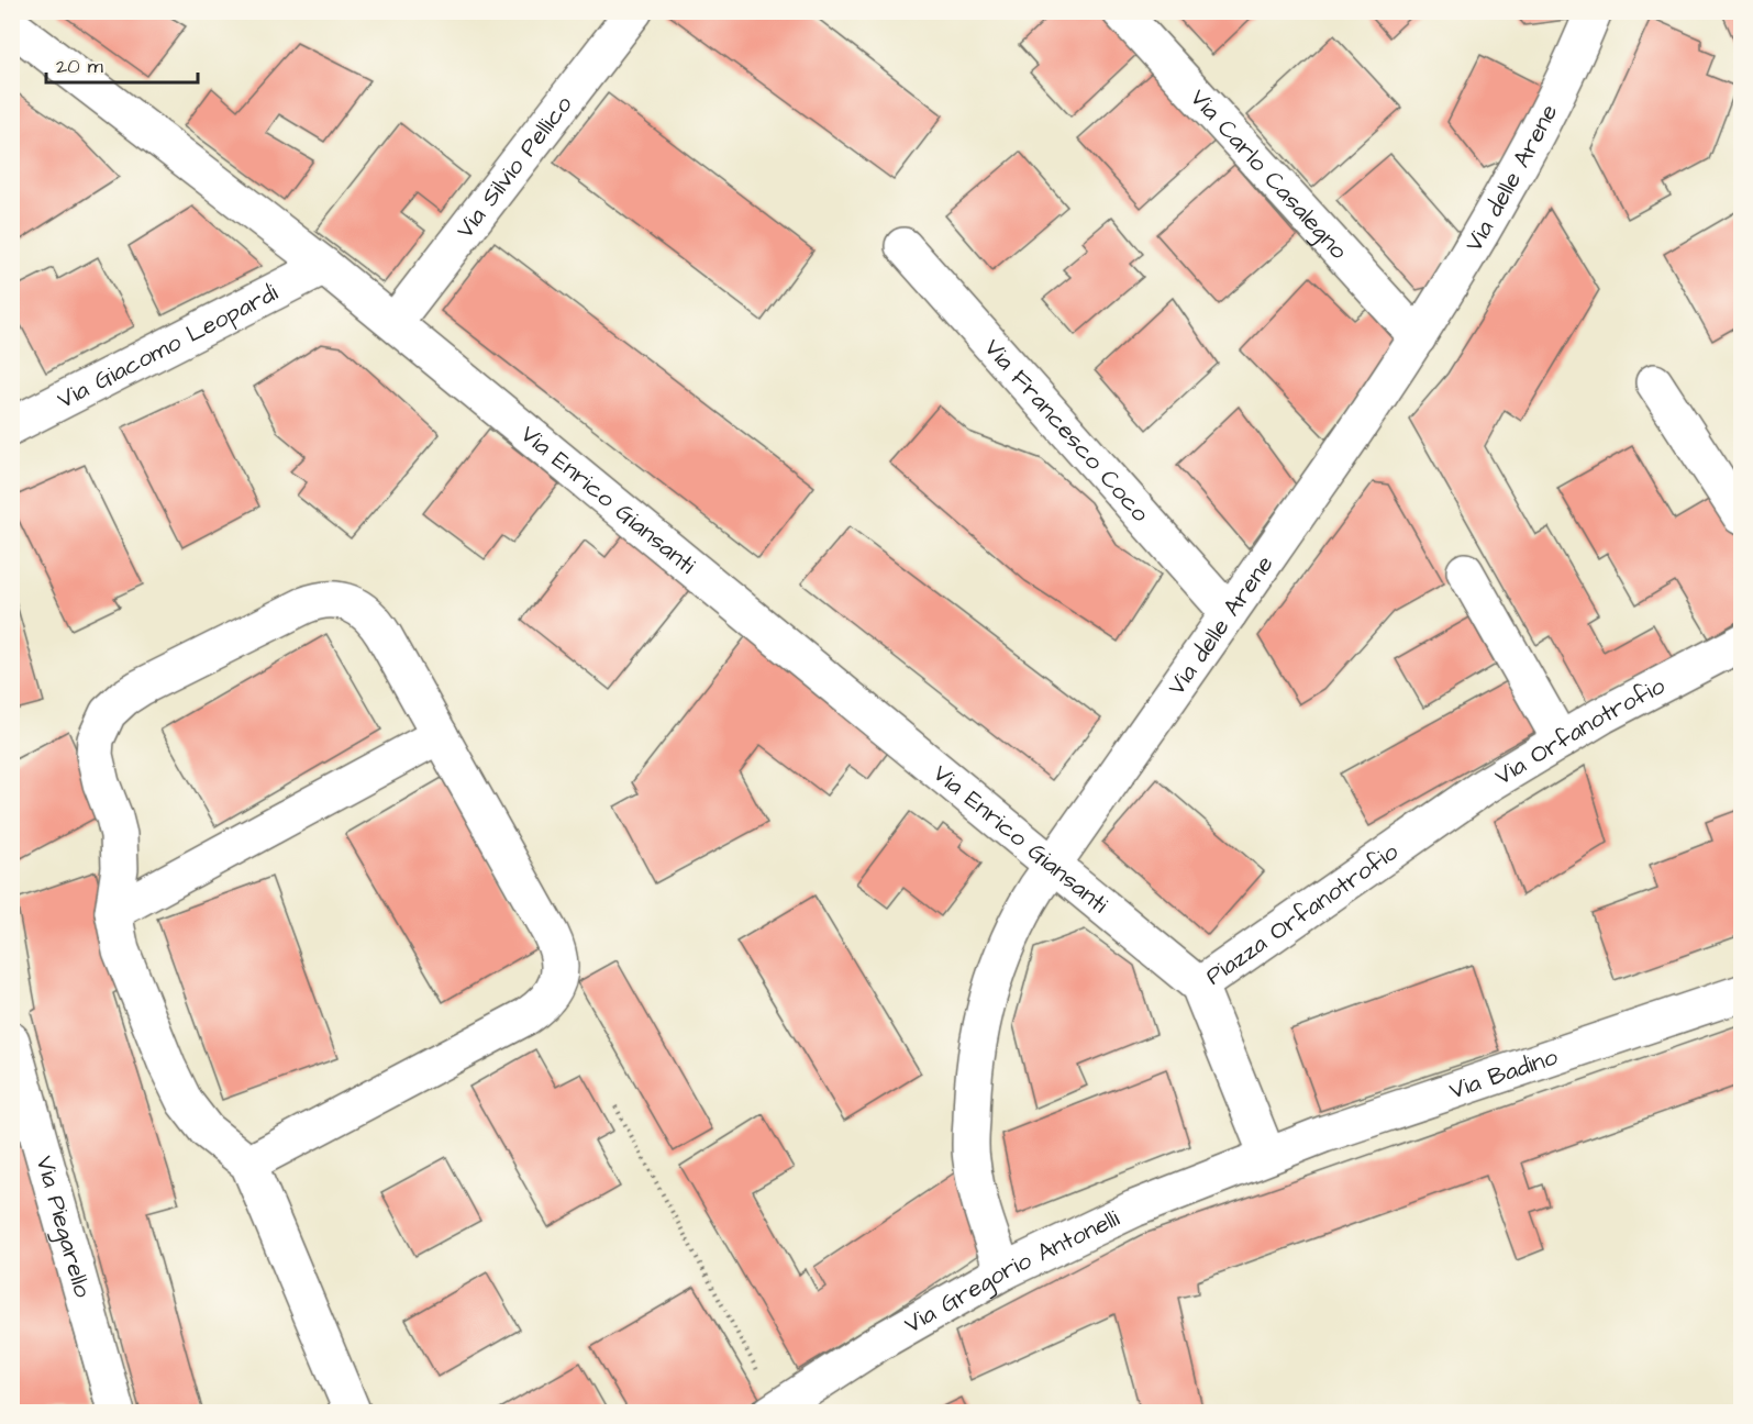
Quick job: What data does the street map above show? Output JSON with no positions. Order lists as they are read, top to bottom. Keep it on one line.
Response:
{"streets":{"street":["Via Silvio Pellico","Via Carlo Casalegno","Via delle Arene","Via Giacomo Leopardi","Via Francesco Coco","Via Enrico Giansanti","Via Orfanotrofio","Piazza Orfanotrofio","Via Badino","Via Piegarello","Via Gregorio Antonelli"]},"crossings":[["Via Silvio Pellico","Via Enrico Giansanti"],["Via Carlo Casalegno","Via delle Arene"],["Via delle Arene","Via Francesco Coco"],["Via delle Arene","Via Enrico Giansanti"],["Via delle Arene","Via Gregorio Antonelli"],["Via Giacomo Leopardi","Via Enrico Giansanti"],["Via Enrico Giansanti","Piazza Orfanotrofio"],["Via Orfanotrofio","Piazza Orfanotrofio"],["Piazza Orfanotrofio","Via Badino"],["Piazza Orfanotrofio","Via Gregorio Antonelli"],["Via Badino","Via Gregorio Antonelli"]],"scale_bar":"20 m"}
